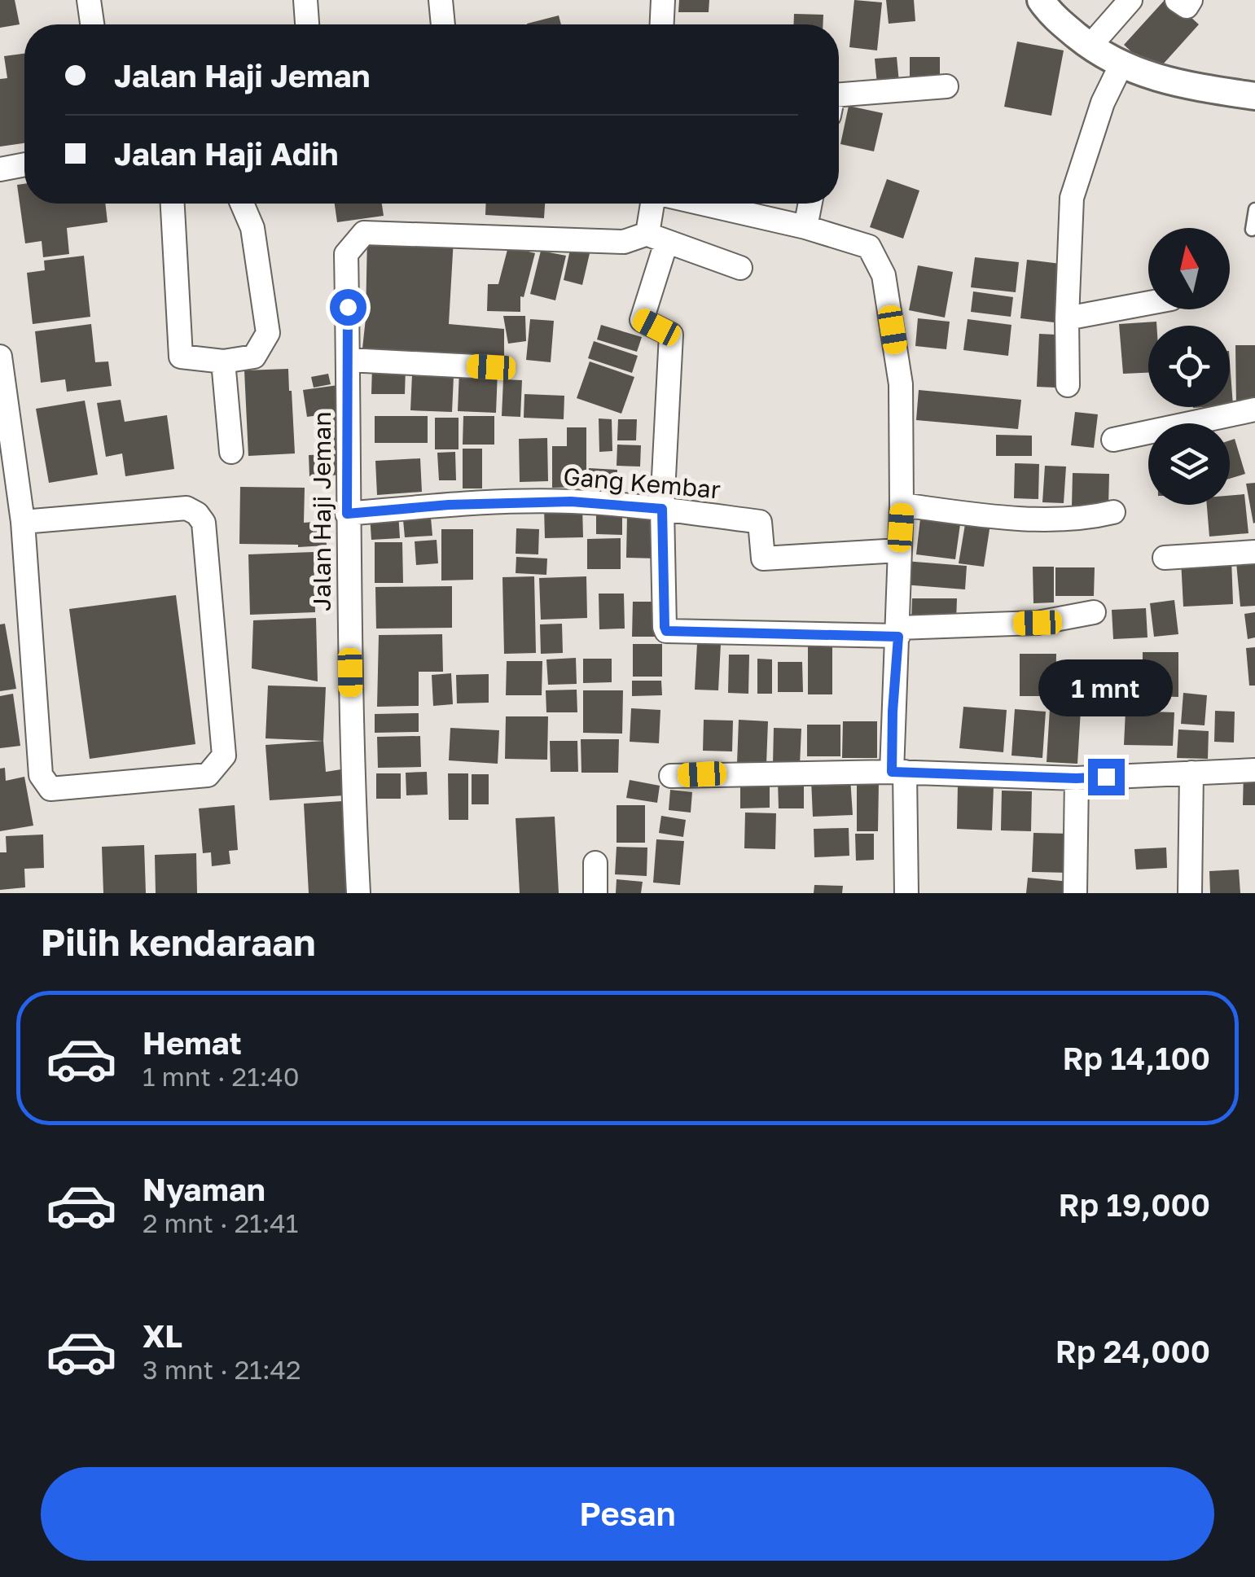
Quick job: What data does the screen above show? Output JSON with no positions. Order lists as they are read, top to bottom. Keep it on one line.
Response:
{"streets":{"street":["Gang Kembar","Jalan Haji Jeman"]},"crossings":[["Gang Kembar","Jalan Haji Jeman"]],"north":"top","page":{"banner":["Jalan Haji Jeman","Jalan Haji Adih"],"bubble":"1 mnt","heading":"Pilih kendaraan","list":[{"name":"Hemat","note":"1 mnt · 21:40","value":"Rp 14,100"},{"name":"Nyaman","note":"2 mnt · 21:41","value":"Rp 19,000"},{"name":"XL","note":"3 mnt · 21:42","value":"Rp 24,000"}],"buttons":"Pesan"}}
